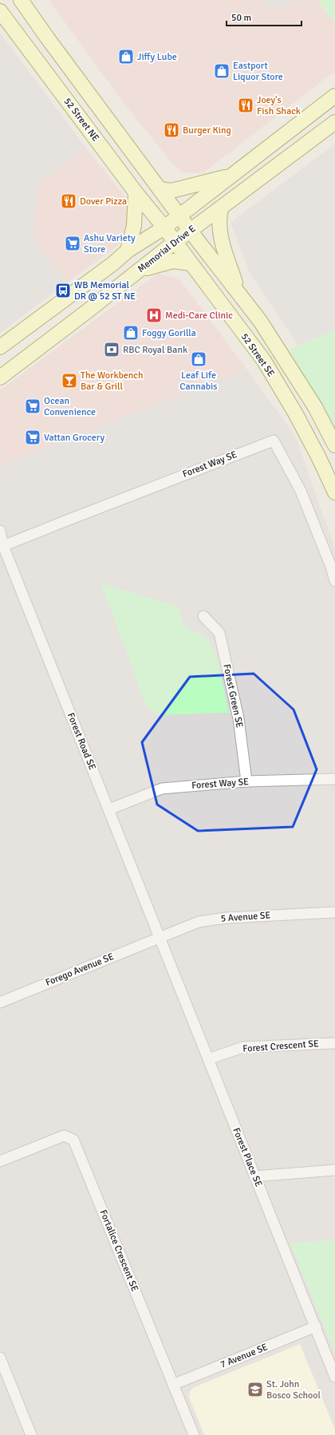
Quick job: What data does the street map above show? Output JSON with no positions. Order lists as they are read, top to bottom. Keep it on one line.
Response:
{"streets":{"main road":["52 Street NE","Memorial Drive E","52 Street SE"],"street":["Forest Way SE","Forest Green SE","Forest Road SE","5 Avenue SE","Forego Avenue SE","Forest Crescent SE","Forest Place SE","Fortalice Crescent SE","7 Avenue SE"]},"crossings":[["52 Street NE","Memorial Drive E"],["52 Street NE","52 Street SE"],["Memorial Drive E","52 Street SE"],["Forest Way SE","Forest Green SE"],["Forest Way SE","Forest Road SE"],["Forest Road SE","5 Avenue SE"],["Forest Road SE","Forego Avenue SE"],["Forest Road SE","Forest Place SE"],["5 Avenue SE","Forego Avenue SE"],["5 Avenue SE","Forest Place SE"],["Forego Avenue SE","Forest Place SE"],["Forest Crescent SE","Forest Place SE"],["Forest Place SE","7 Avenue SE"],["Fortalice Crescent SE","7 Avenue SE"]],"places":{"shop":["Jiffy Lube","Eastport Liquor Store","Foggy Gorilla","Leaf Life Cannabis"],"restaurant":["Joey's Fish Shack","Burger King","Dover Pizza"],"supermarket":["Ashu Variety Store","Ocean Convenience","Vattan Grocery"],"bus stop":["WB Memorial DR @ 52 ST NE"],"hospital":["Medi-Care Clinic"],"bank":["RBC Royal Bank"],"bar":["The Workbench Bar & Grill"],"school or university":["St. John Bosco School"]},"scale_bar":"50 m"}
